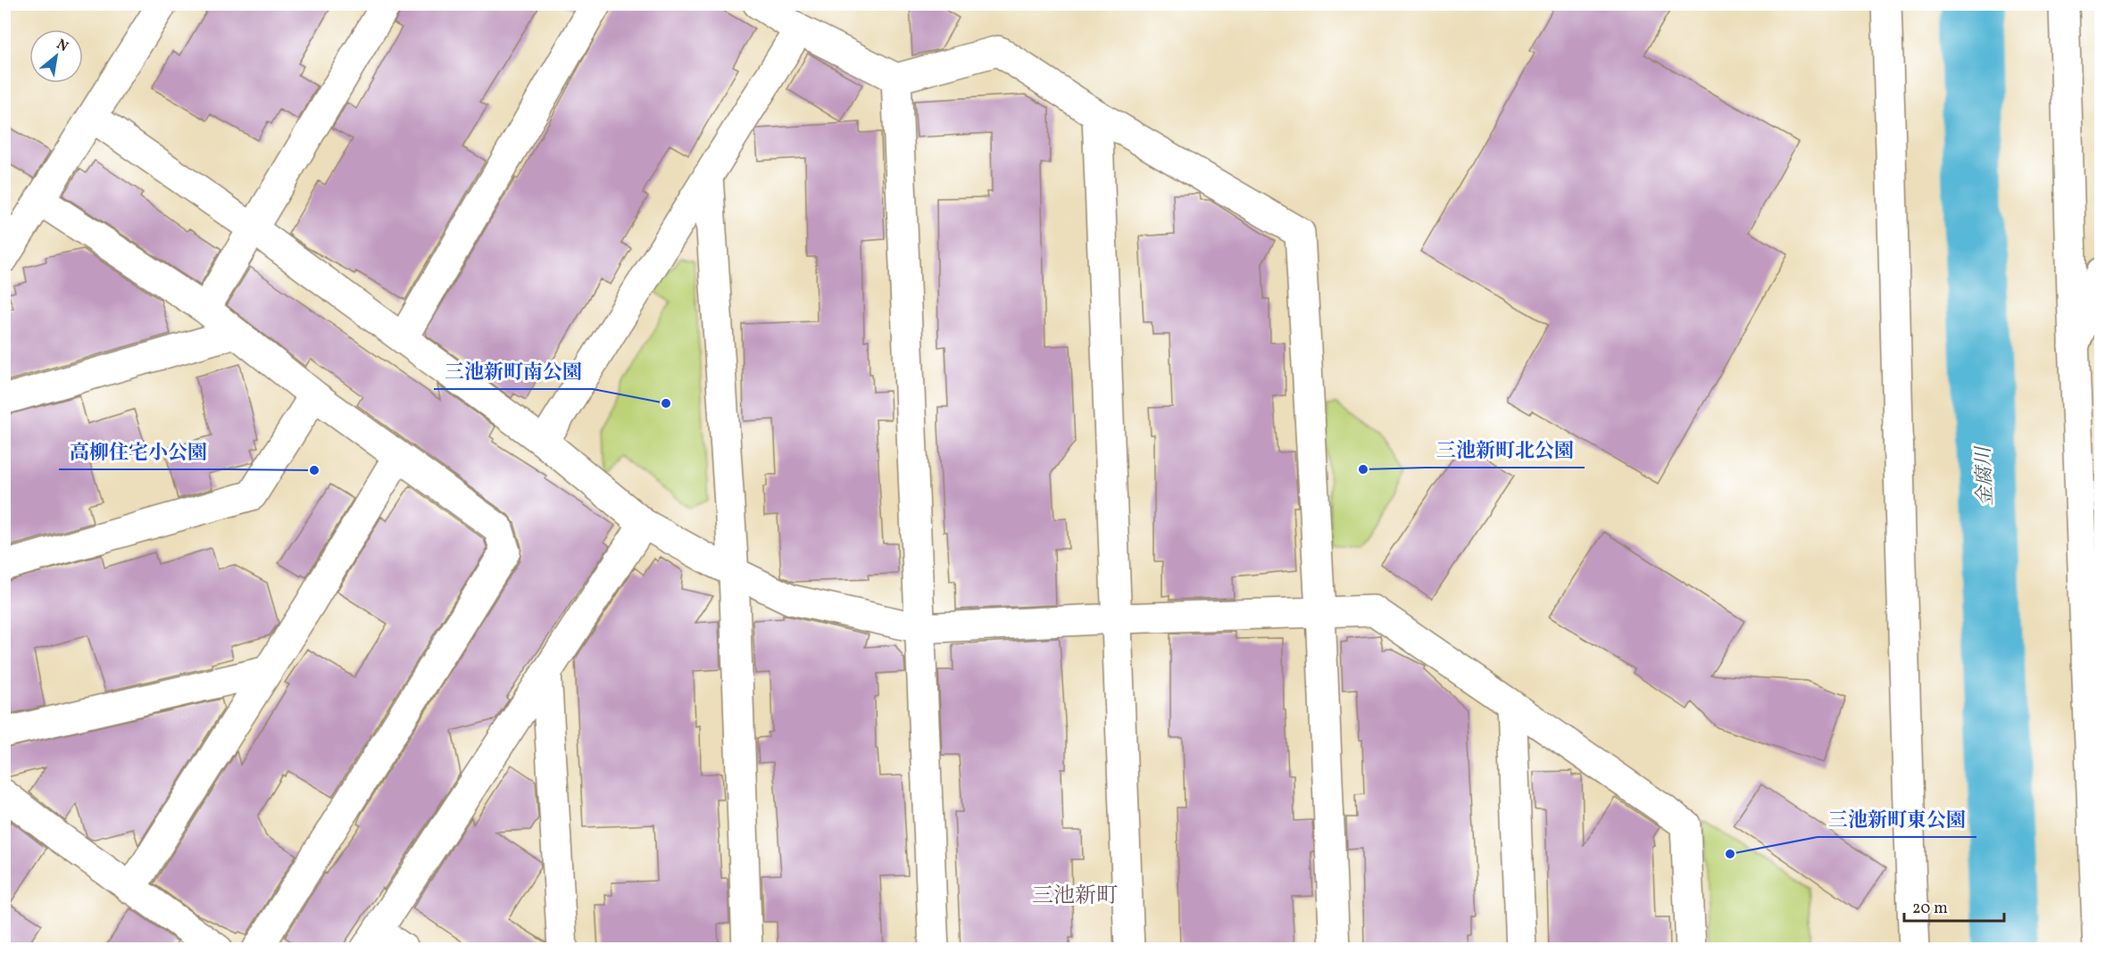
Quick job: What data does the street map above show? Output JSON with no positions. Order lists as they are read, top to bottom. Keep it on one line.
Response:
{"districts":["三池新町"],"water":["金腐川"],"places":["三池新町南公園","三池新町北公園","高柳住宅小公園","三池新町東公園"],"scale_bar":"20 m","north":"top right"}
